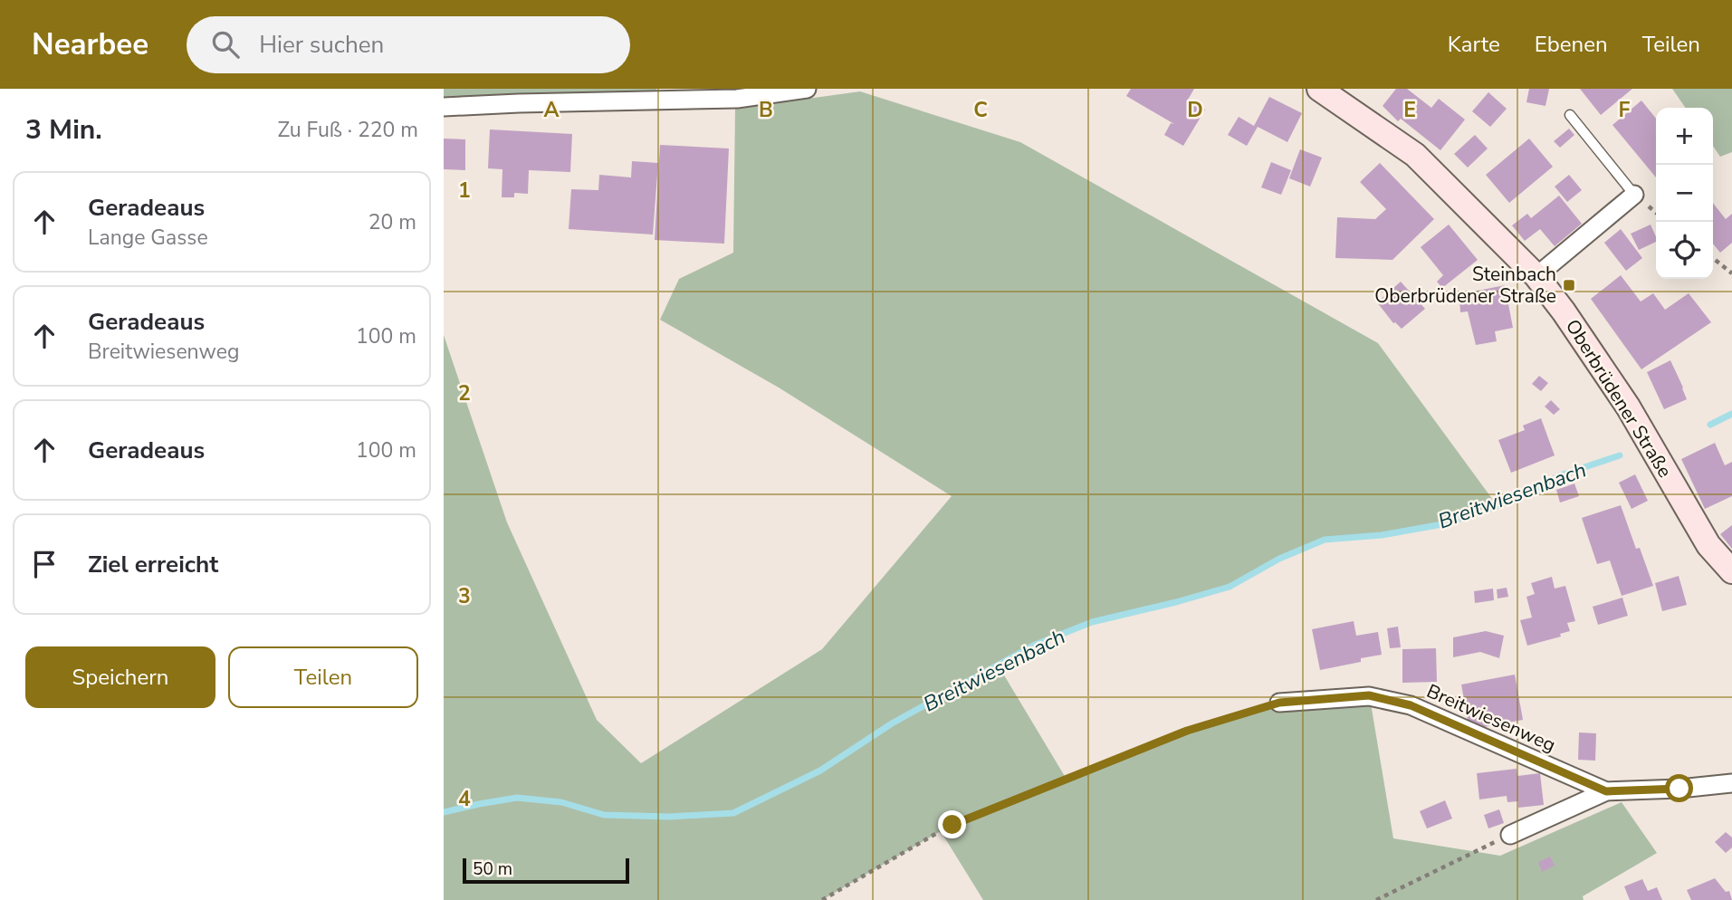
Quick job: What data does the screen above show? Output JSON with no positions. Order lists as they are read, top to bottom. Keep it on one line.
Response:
{"streets":{"street":["Oberbrüdener Straße","Breitwiesenweg"]},"water":["Breitwiesenbach"],"places":{"transit":["Steinbach Oberbrüdener Straße"]},"scale_bar":"50 m","page":{"header":"Nearbee","search":"Hier suchen","nav":["Karte","Ebenen","Teilen"],"heading":["3 Min.","Zu Fuß · 220 m"],"map_buttons":["+","−"],"list":[["Geradeaus","Lange Gasse","20 m"],["Geradeaus","Breitwiesenweg","100 m"],["Geradeaus","100 m"],"Ziel erreicht"],"buttons":["Speichern","Teilen"],"scale":"50 m"},"grid":{"columns":["A","B","C","D","E","F"],"rows":["1","2","3","4"]}}
